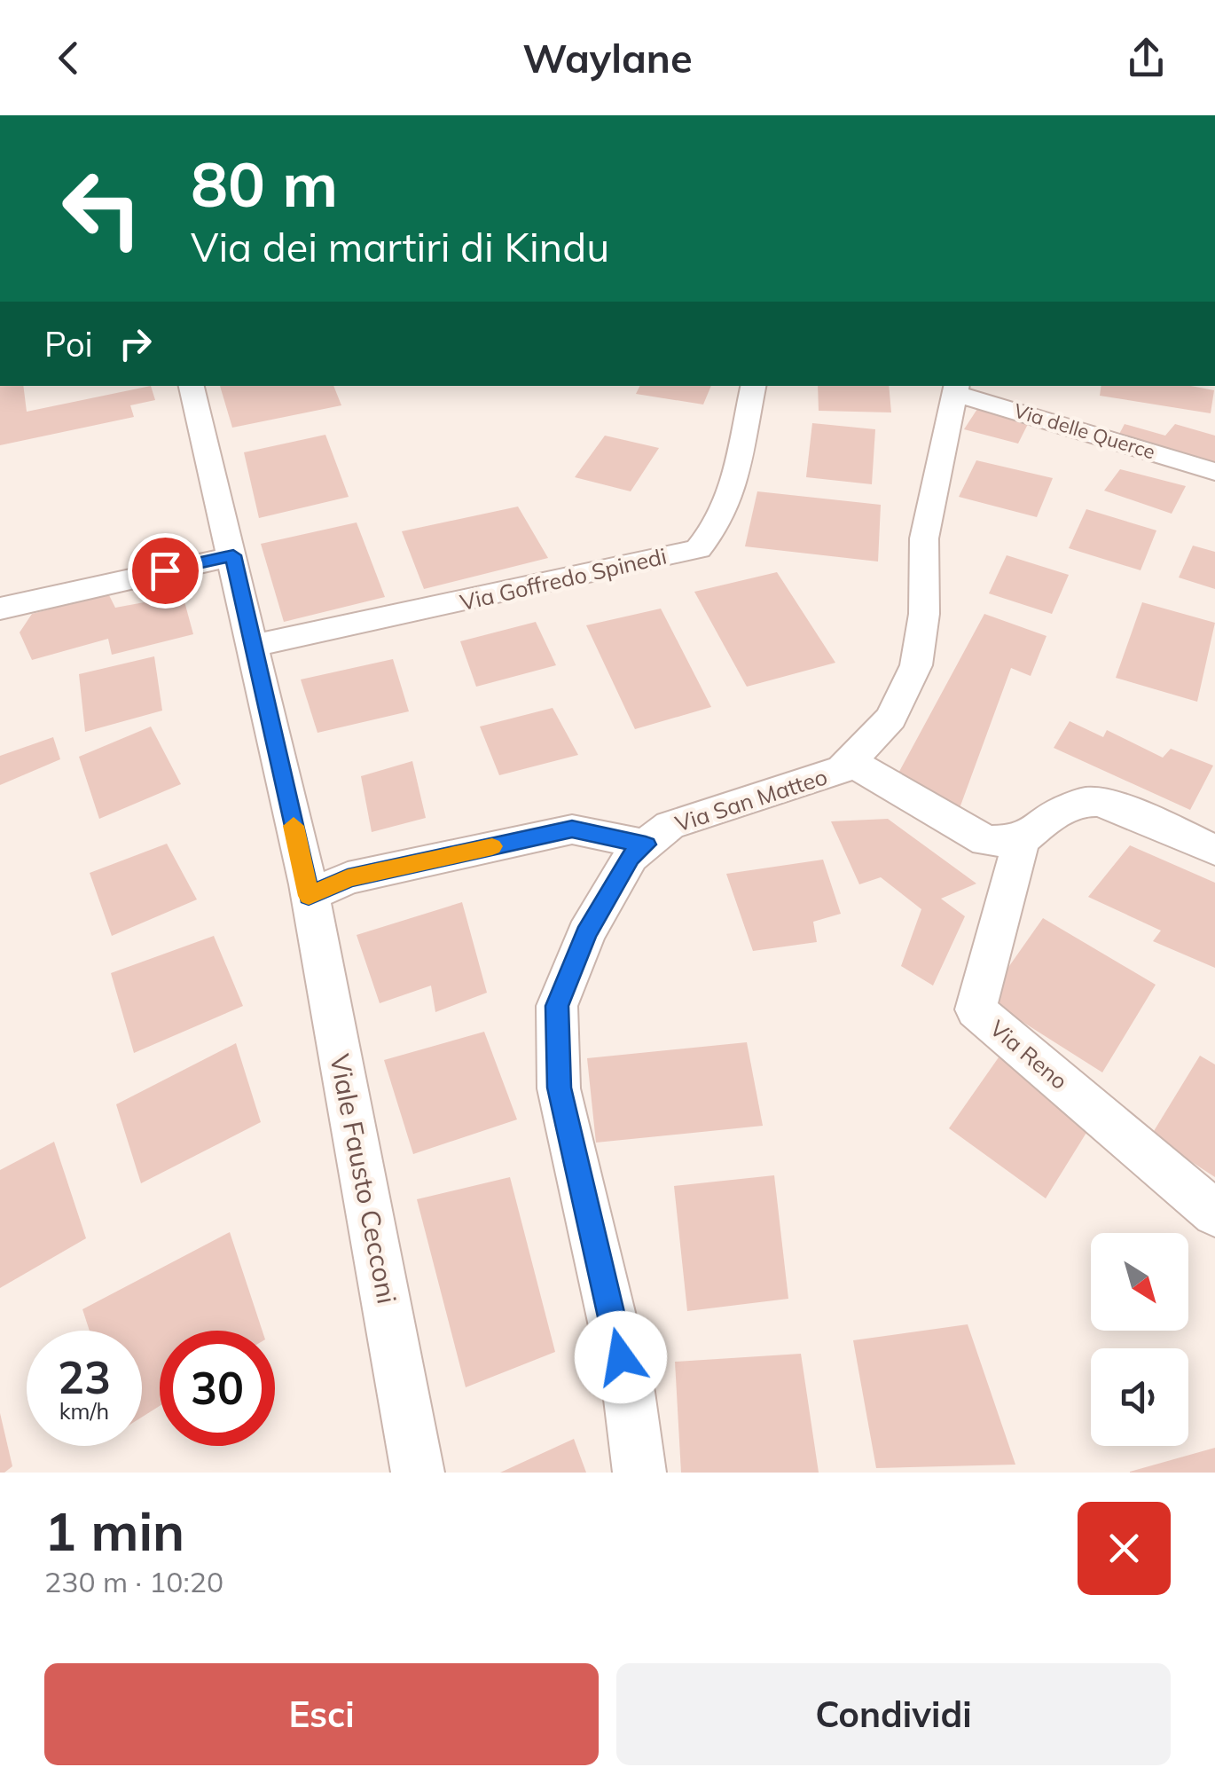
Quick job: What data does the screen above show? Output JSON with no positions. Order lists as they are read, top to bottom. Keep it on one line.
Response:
{"streets":{"street":["Via delle Querce","Via Goffredo Spinedi","Via San Matteo","Via Reno","Viale Fausto Cecconi"]},"crossings":[["Via delle Querce","Via San Matteo"],["Via Goffredo Spinedi","Viale Fausto Cecconi"]],"north":"bottom right","page":{"header":"Waylane","turn":["80 m","Via dei martiri di Kindu"],"then":"Poi","speed":"23 km/h","limit":"30","heading":["1 min","230 m · 10:20"],"buttons":["Esci","Condividi"]}}
